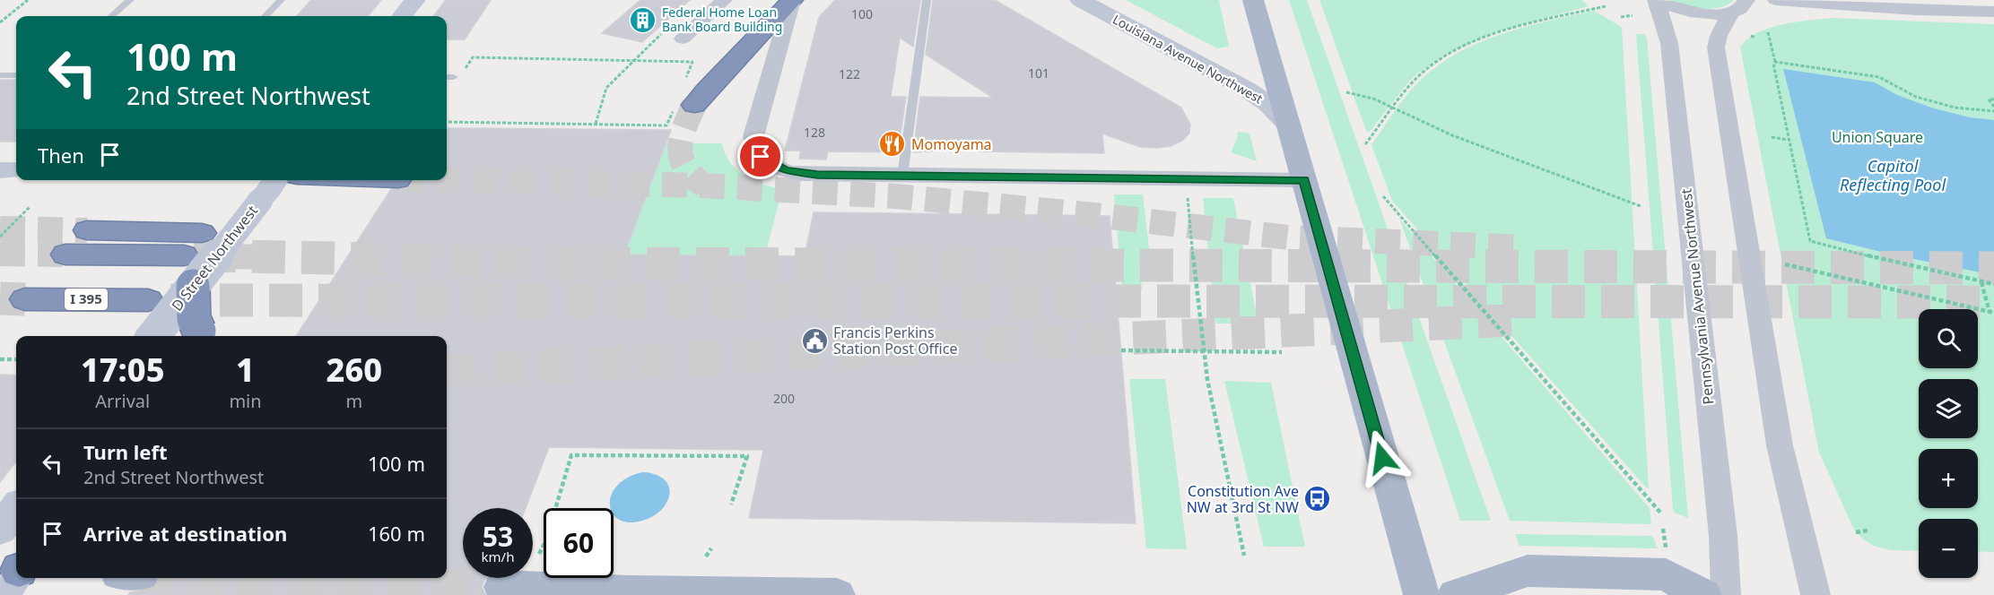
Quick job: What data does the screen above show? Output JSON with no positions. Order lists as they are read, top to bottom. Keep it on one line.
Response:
{"streets":{"highway":["I 395"],"main road":["Louisiana Avenue Northwest","D Street Northwest"],"street":["Pennsylvania Avenue Northwest"]},"water":["Capitol Reflecting Pool"],"parks":["Union Square"],"places":{"building":["Federal Home Loan Bank Board Building"],"restaurant":["Momoyama"],"public building":["Francis Perkins Station Post Office"],"bus stop":["Constitution Ave NW at 3rd St NW"]},"house_numbers":["100","101","122","128","200"],"page":{"turn":["100 m","2nd Street Northwest"],"then":"Then","map_buttons":["+","−"],"eta":["17:05","Arrival","1","min","260","m"],"list":[{"name":"Turn left","note":"2nd Street Northwest","value":"100 m"},{"name":"Arrive at destination","value":"160 m"}],"speed":"53 km/h","limit":"60"}}
